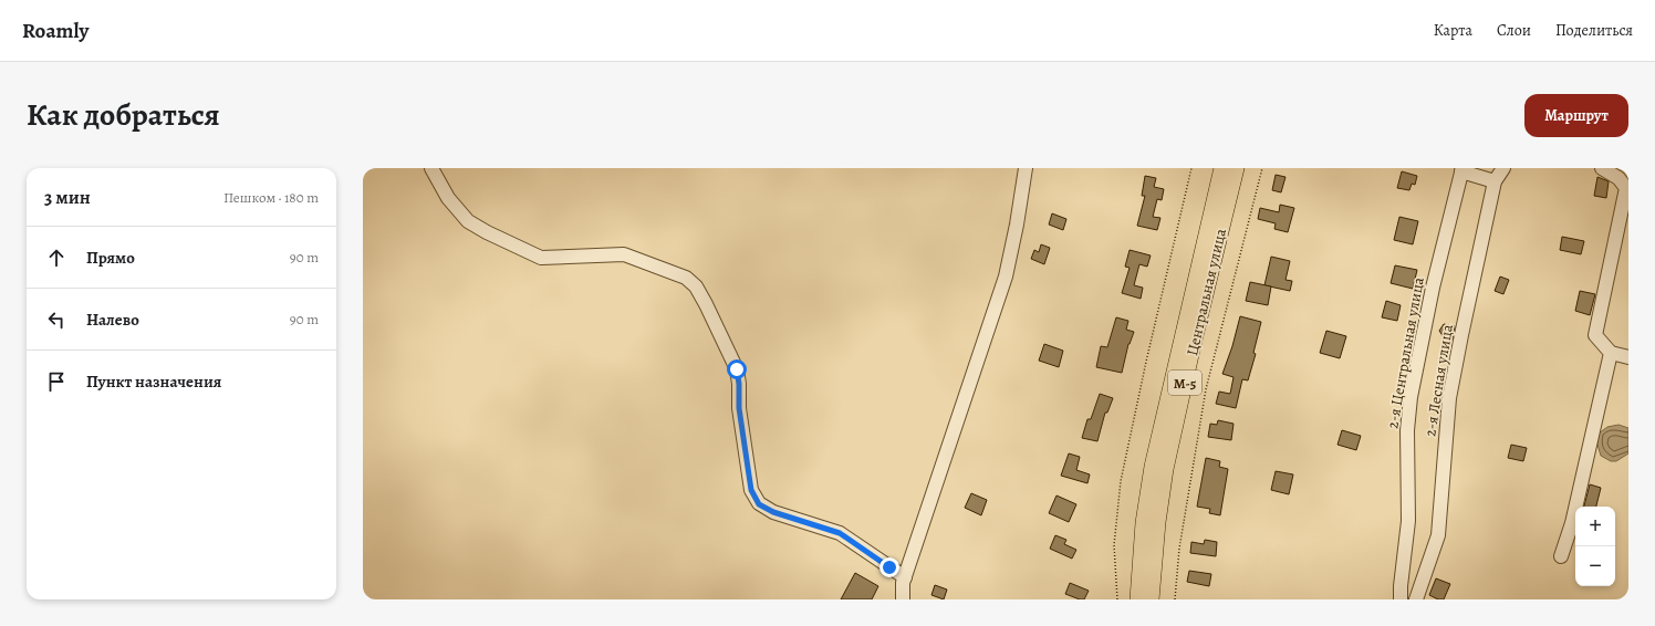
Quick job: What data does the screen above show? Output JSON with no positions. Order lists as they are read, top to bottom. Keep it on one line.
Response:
{"streets":{"main road":["Центральная улица","М-5"],"street":["2-я Центральная улица","2-я Лесная улица"]},"page":{"header":"Roamly","nav":["Карта","Слои","Поделиться"],"title":"Как добраться","buttons":"Маршрут","heading":["3 мин","Пешком · 180 m"],"list":[["Прямо","90 m"],["Налево","90 m"],"Пункт назначения"],"map_buttons":["+","−"]}}
